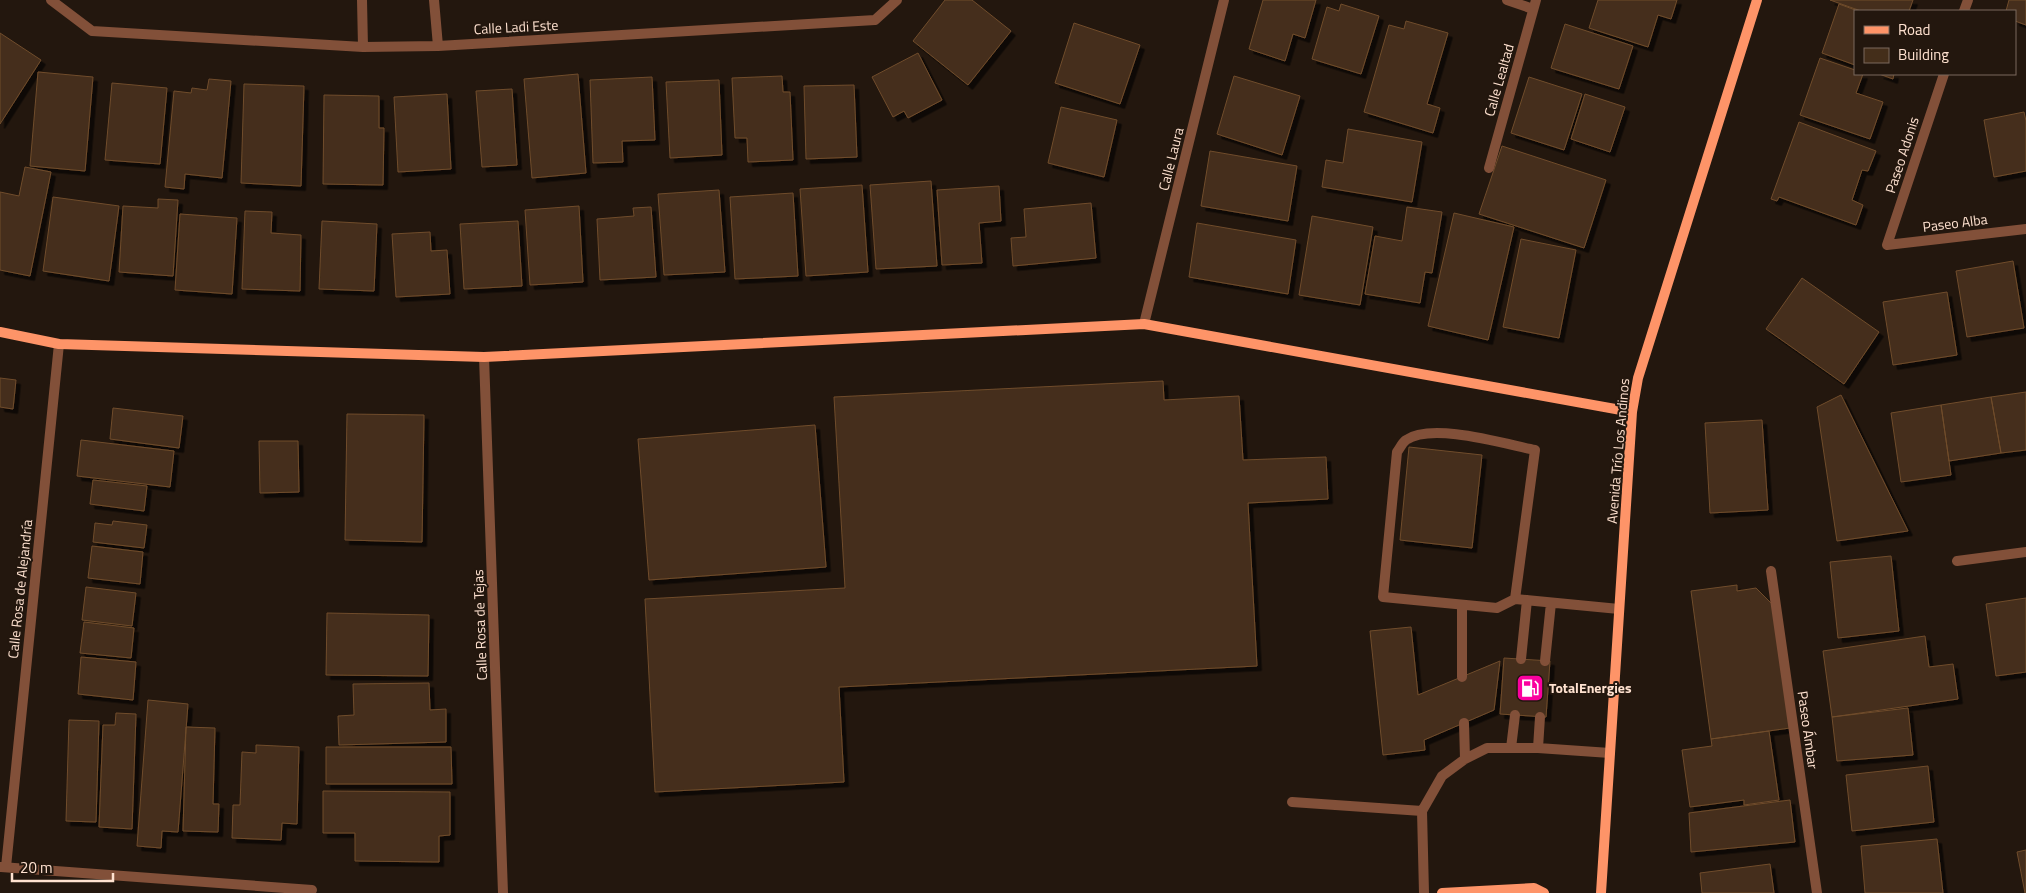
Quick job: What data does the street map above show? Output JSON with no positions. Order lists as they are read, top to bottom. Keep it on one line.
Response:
{"streets":{"street":["Calle Ladi Este","Calle Lealtad","Paseo Adonis","Calle Laura","Paseo Alba","Avenida Trío Los Andinos","Calle Rosa de Alejandría","Calle Rosa de Tejas","Paseo Ámbar"]},"crossings":[["Paseo Adonis","Paseo Alba"]],"places":{"fuel station":["TotalEnergies"]},"legend":["Road","Building"],"scale_bar":"20 m"}
